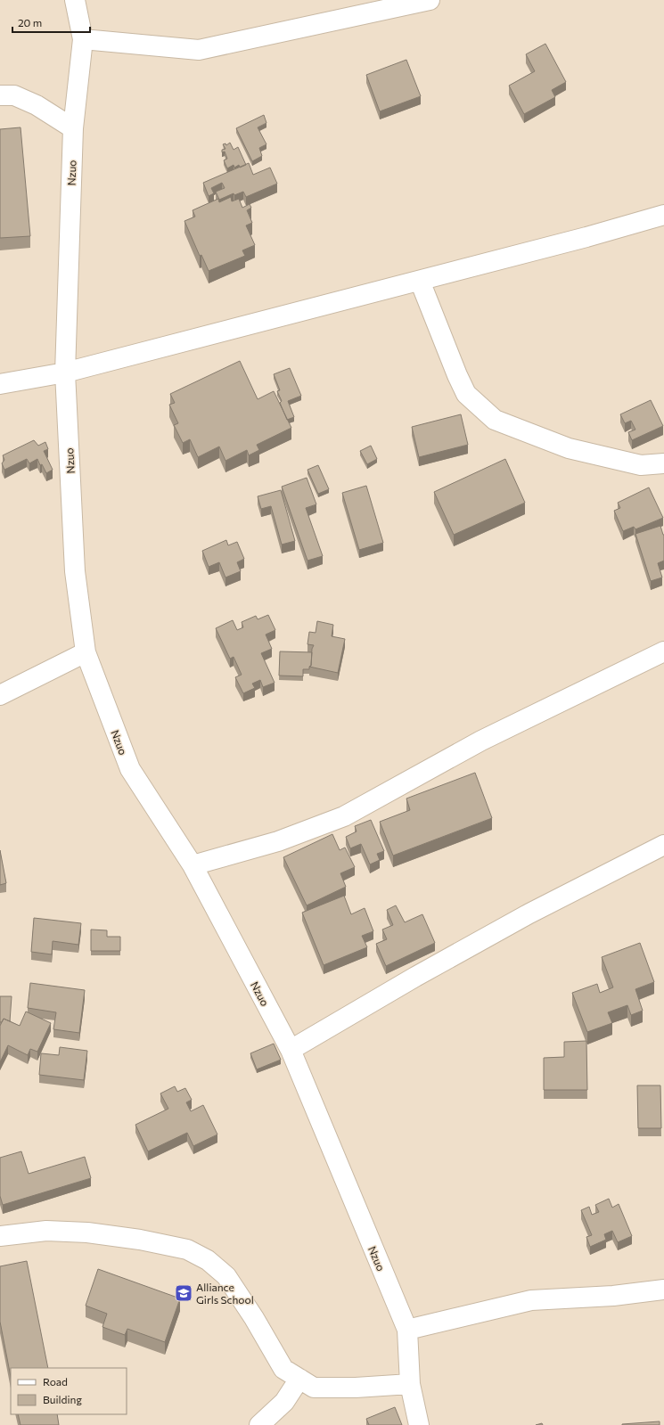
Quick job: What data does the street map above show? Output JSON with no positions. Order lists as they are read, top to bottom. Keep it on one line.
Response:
{"streets":{"street":["Nzuo"]},"places":{"school or university":["Alliance Girls School"]},"legend":["Road","Building"],"scale_bar":"20 m"}
